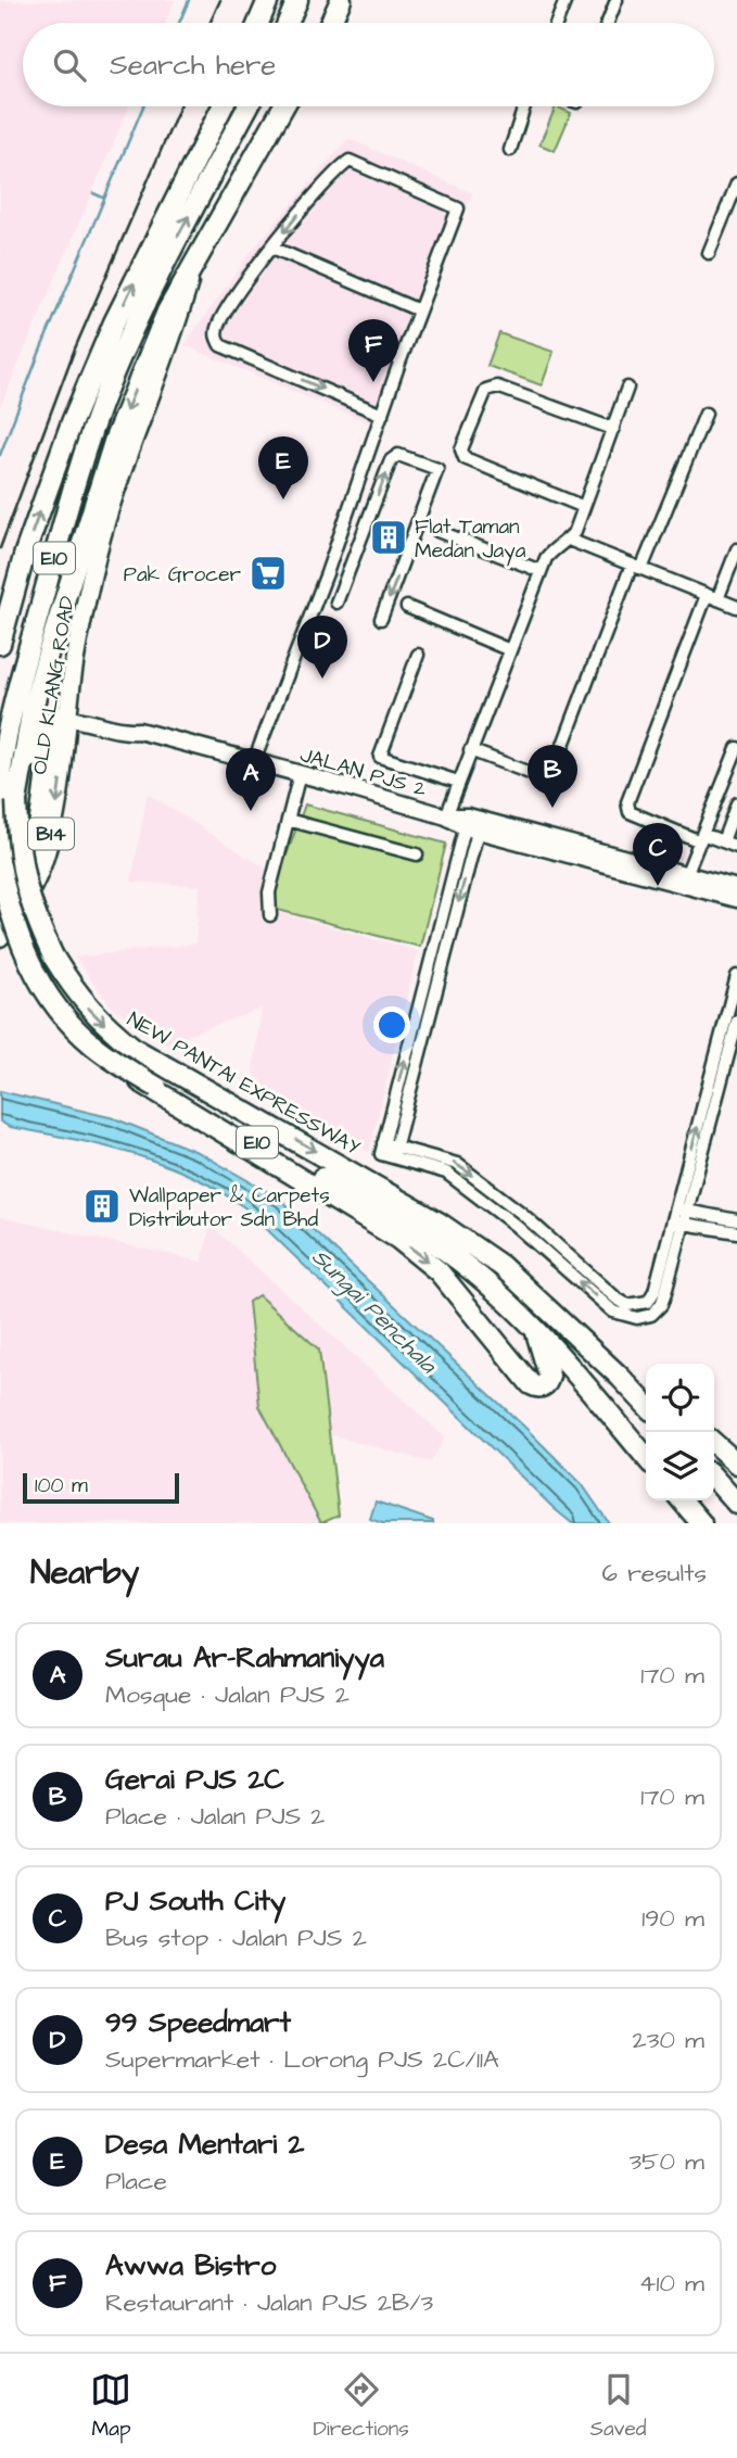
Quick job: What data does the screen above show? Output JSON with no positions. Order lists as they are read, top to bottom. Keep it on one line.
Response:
{"streets":{"highway":["E10","NEW PANTAI EXPRESSWAY"],"main road":["OLD KLANG ROAD","JALAN PJS 2","B14"]},"crossings":[["OLD KLANG ROAD","JALAN PJS 2"],["OLD KLANG ROAD","NEW PANTAI EXPRESSWAY"]],"one_way":["NEW PANTAI EXPRESSWAY"],"water":["Sungai Penchala"],"places":{"building":["Flat Taman Medan Jaya","Wallpaper & Carpets Distributor Sdn Bhd"],"supermarket":["Pak Grocer"]},"scale_bar":"100 m","page":{"search":"Search here","pins":["F","E","D","B","A","C"],"scale":"100 m","heading":["Nearby","6 results"],"list":[{"mark":"A","name":"Surau Ar-Rahmaniyya","note":"Mosque · Jalan PJS 2","value":"170 m"},{"mark":"B","name":"Gerai PJS 2C","note":"Place · Jalan PJS 2","value":"170 m"},{"mark":"C","name":"PJ South City","note":"Bus stop · Jalan PJS 2","value":"190 m"},{"mark":"D","name":"99 Speedmart","note":"Supermarket · Lorong PJS 2C/11A","value":"230 m"},{"mark":"E","name":"Desa Mentari 2","note":"Place","value":"350 m"},{"mark":"F","name":"Awwa Bistro","note":"Restaurant · Jalan PJS 2B/3","value":"410 m"}],"nav":["Map","Directions","Saved"]}}
